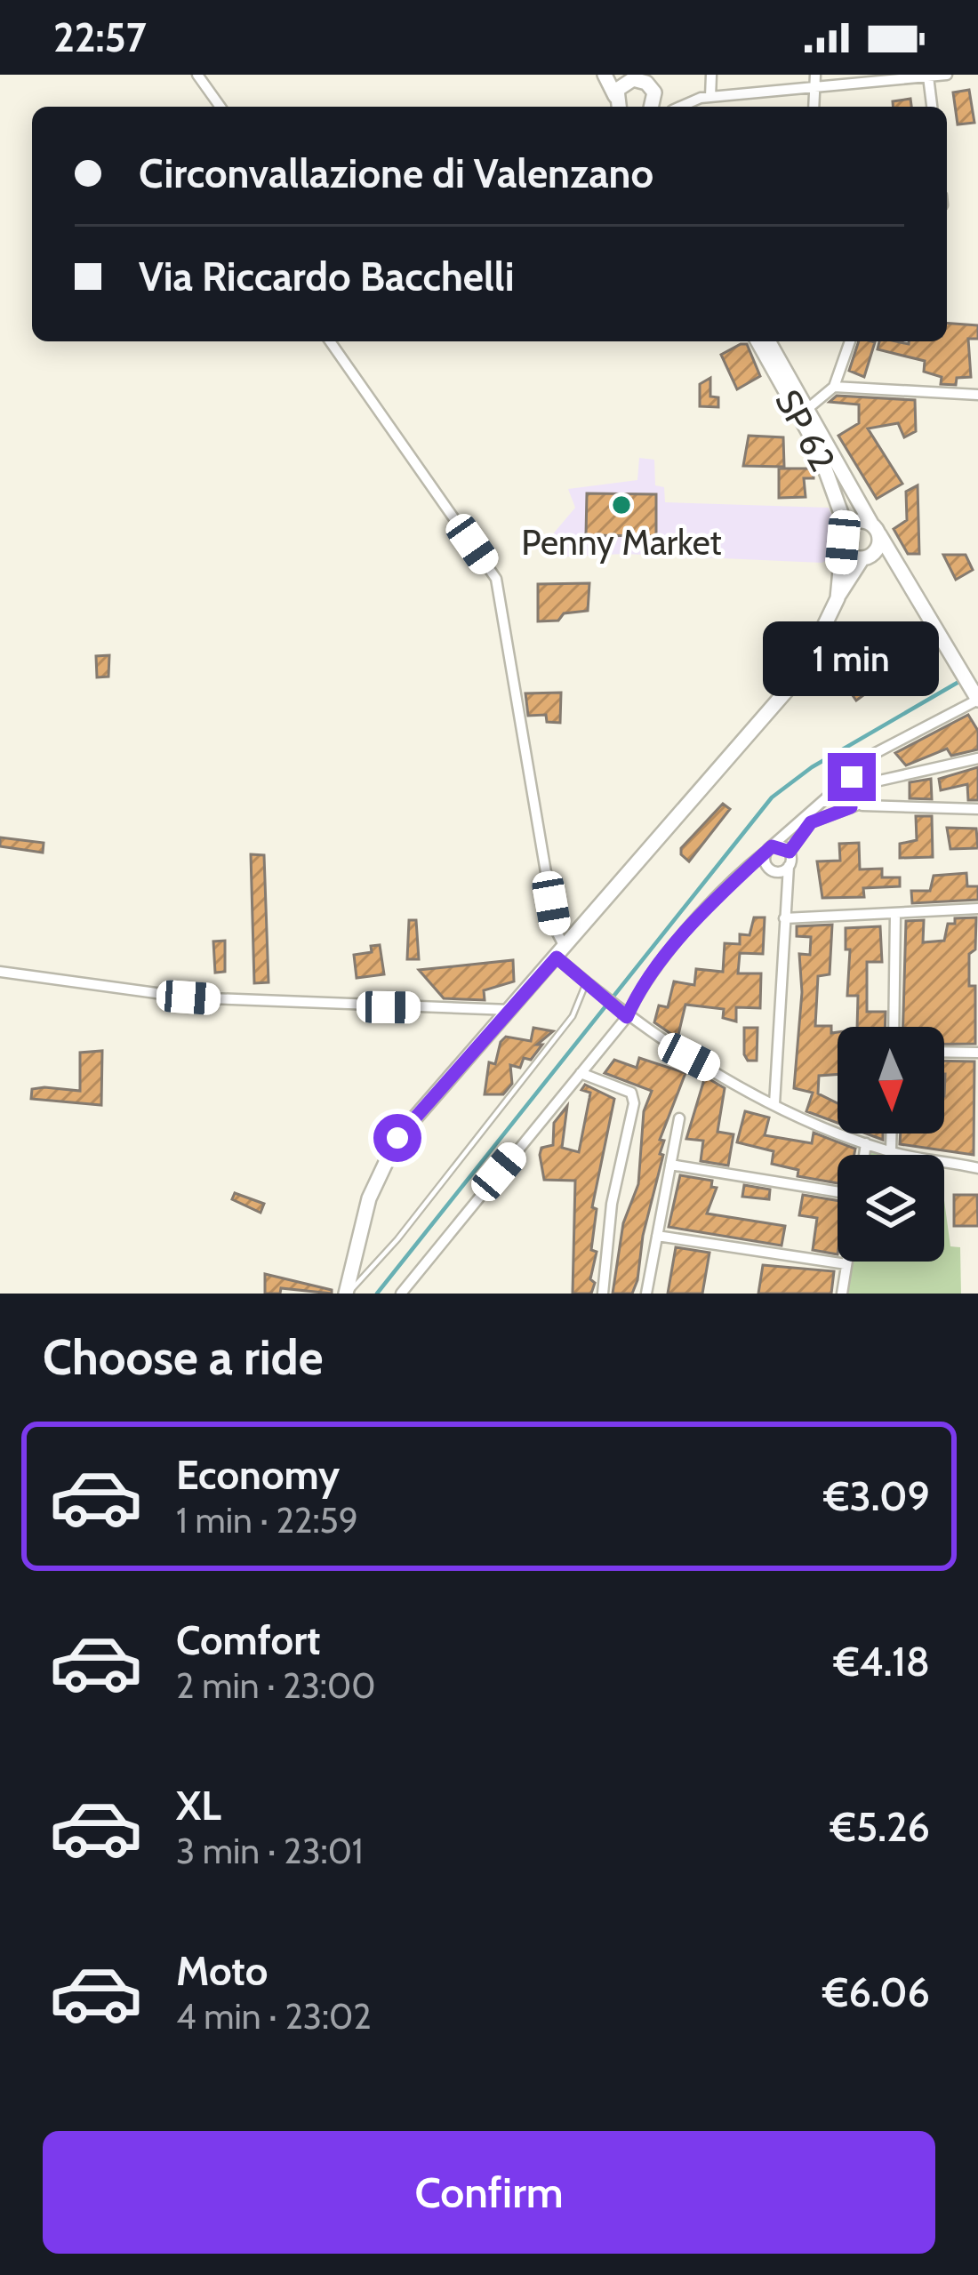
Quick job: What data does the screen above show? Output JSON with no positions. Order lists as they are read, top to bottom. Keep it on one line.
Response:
{"streets":{"main road":["SP 62"]},"places":["Penny Market"],"north":"bottom","page":{"status":"22:57","banner":["Circonvallazione di Valenzano","Via Riccardo Bacchelli"],"bubble":"1 min","heading":"Choose a ride","list":[{"name":"Economy","note":"1 min · 22:59","value":"€3.09"},{"name":"Comfort","note":"2 min · 23:00","value":"€4.18"},{"name":"XL","note":"3 min · 23:01","value":"€5.26"},{"name":"Moto","note":"4 min · 23:02","value":"€6.06"}],"buttons":"Confirm"}}
